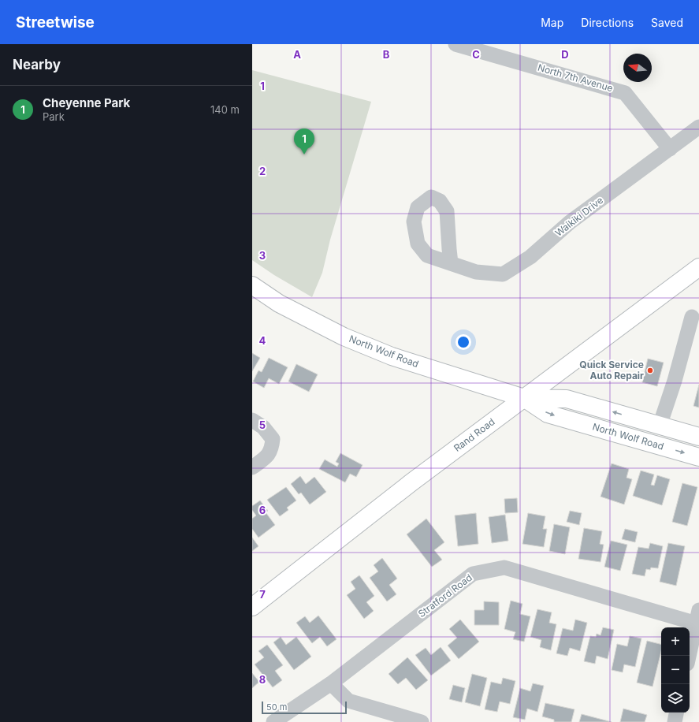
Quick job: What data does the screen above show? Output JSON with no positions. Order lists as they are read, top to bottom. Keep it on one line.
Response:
{"streets":{"main road":["North Wolf Road","Rand Road"],"street":["North 7th Avenue","Waikiki Drive","Stratford Road"]},"crossings":[["North 7th Avenue","Waikiki Drive"],["North Wolf Road","Rand Road"]],"places":["Quick Service Auto Repair"],"scale_bar":"50 m","north":"left","page":{"header":"Streetwise","nav":["Map","Directions","Saved"],"heading":"Nearby","list":[{"mark":"1","name":"Cheyenne Park","note":"Park","value":"140 m"}],"pins":"1","map_buttons":["+","−"],"scale":"50 m"},"grid":{"columns":["A","B","C","D"],"rows":["1","2","3","4","5","6","7","8"]}}
